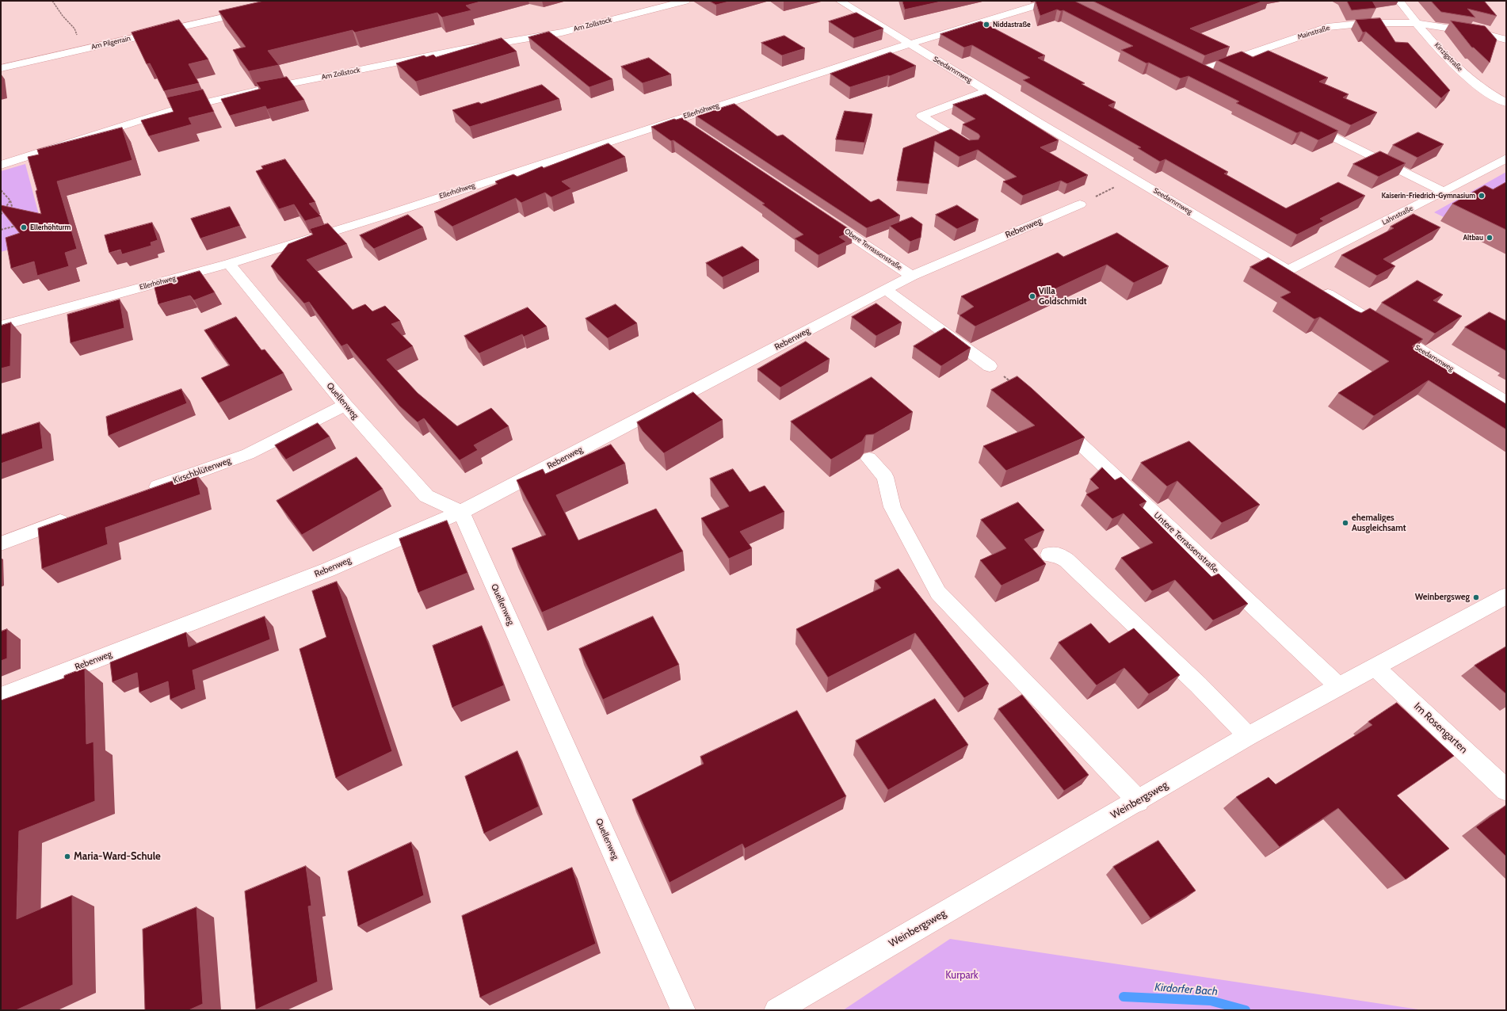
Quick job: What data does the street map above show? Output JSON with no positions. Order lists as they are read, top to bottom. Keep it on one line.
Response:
{"streets":{"street":["Am Zollstock","Mainstraße","Am Pilgerrain","Kinzigstraße","Seedammweg","Ellerhöhweg","Lahnstraße","Rebenweg","Obere Terrassenstraße","Quellenweg","Kirschblütenweg","Untere Terrassenstraße","Im Rosengarten","Weinbergsweg"]},"crossings":[["Mainstraße","Kinzigstraße"],["Seedammweg","Ellerhöhweg"],["Seedammweg","Lahnstraße"],["Ellerhöhweg","Quellenweg"],["Rebenweg","Obere Terrassenstraße"],["Rebenweg","Quellenweg"],["Quellenweg","Kirschblütenweg"],["Untere Terrassenstraße","Weinbergsweg"],["Im Rosengarten","Weinbergsweg"]],"water":["Kirdorfer Bach"],"parks":["Kurpark"],"places":["Niddastraße","Kaiserin-Friedrich-Gymnasium","Ellerhöhturm","Altbau","Villa Goldschmidt","ehemaliges Ausgleichsamt","Weinbergsweg","Maria-Ward-Schule"]}
